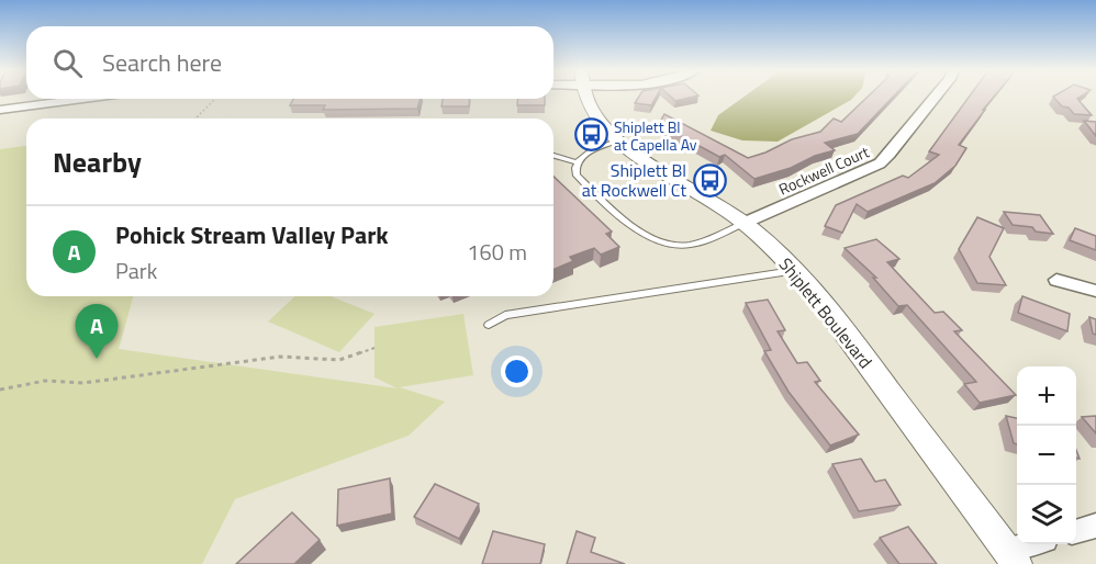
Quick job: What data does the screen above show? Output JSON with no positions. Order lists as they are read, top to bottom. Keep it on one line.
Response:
{"streets":{"street":["Rockwell Court","Shiplett Boulevard"]},"crossings":[["Rockwell Court","Shiplett Boulevard"]],"places":{"bus stop":["Shiplett Bl at Capella Av","Shiplett Bl at Rockwell Ct"]},"page":{"search":"Search here","heading":"Nearby","list":[{"mark":"A","name":"Pohick Stream Valley Park","note":"Park","value":"160 m"}],"pins":"A","map_buttons":["+","−"]}}
